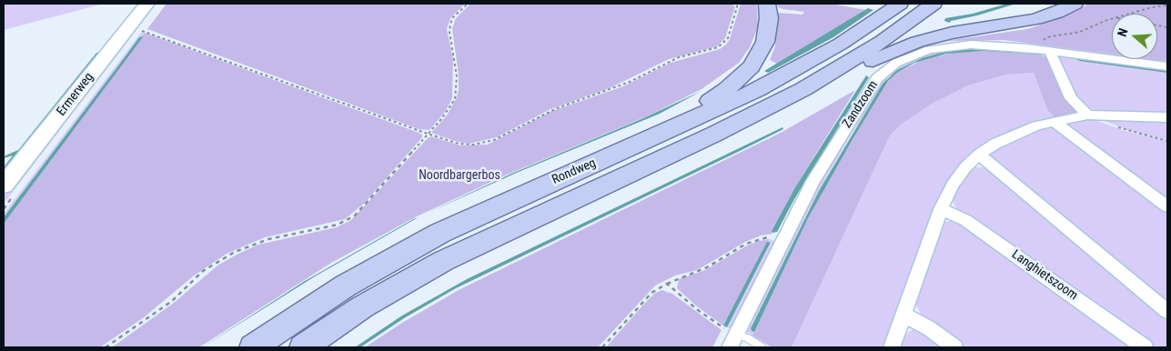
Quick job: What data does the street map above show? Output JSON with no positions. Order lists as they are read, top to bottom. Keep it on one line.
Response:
{"streets":{"main road":["Rondweg"],"street":["Ermerweg","Zandzoom","Langhietszoom"]},"parks":["Noordbargerbos"],"north":"left"}
